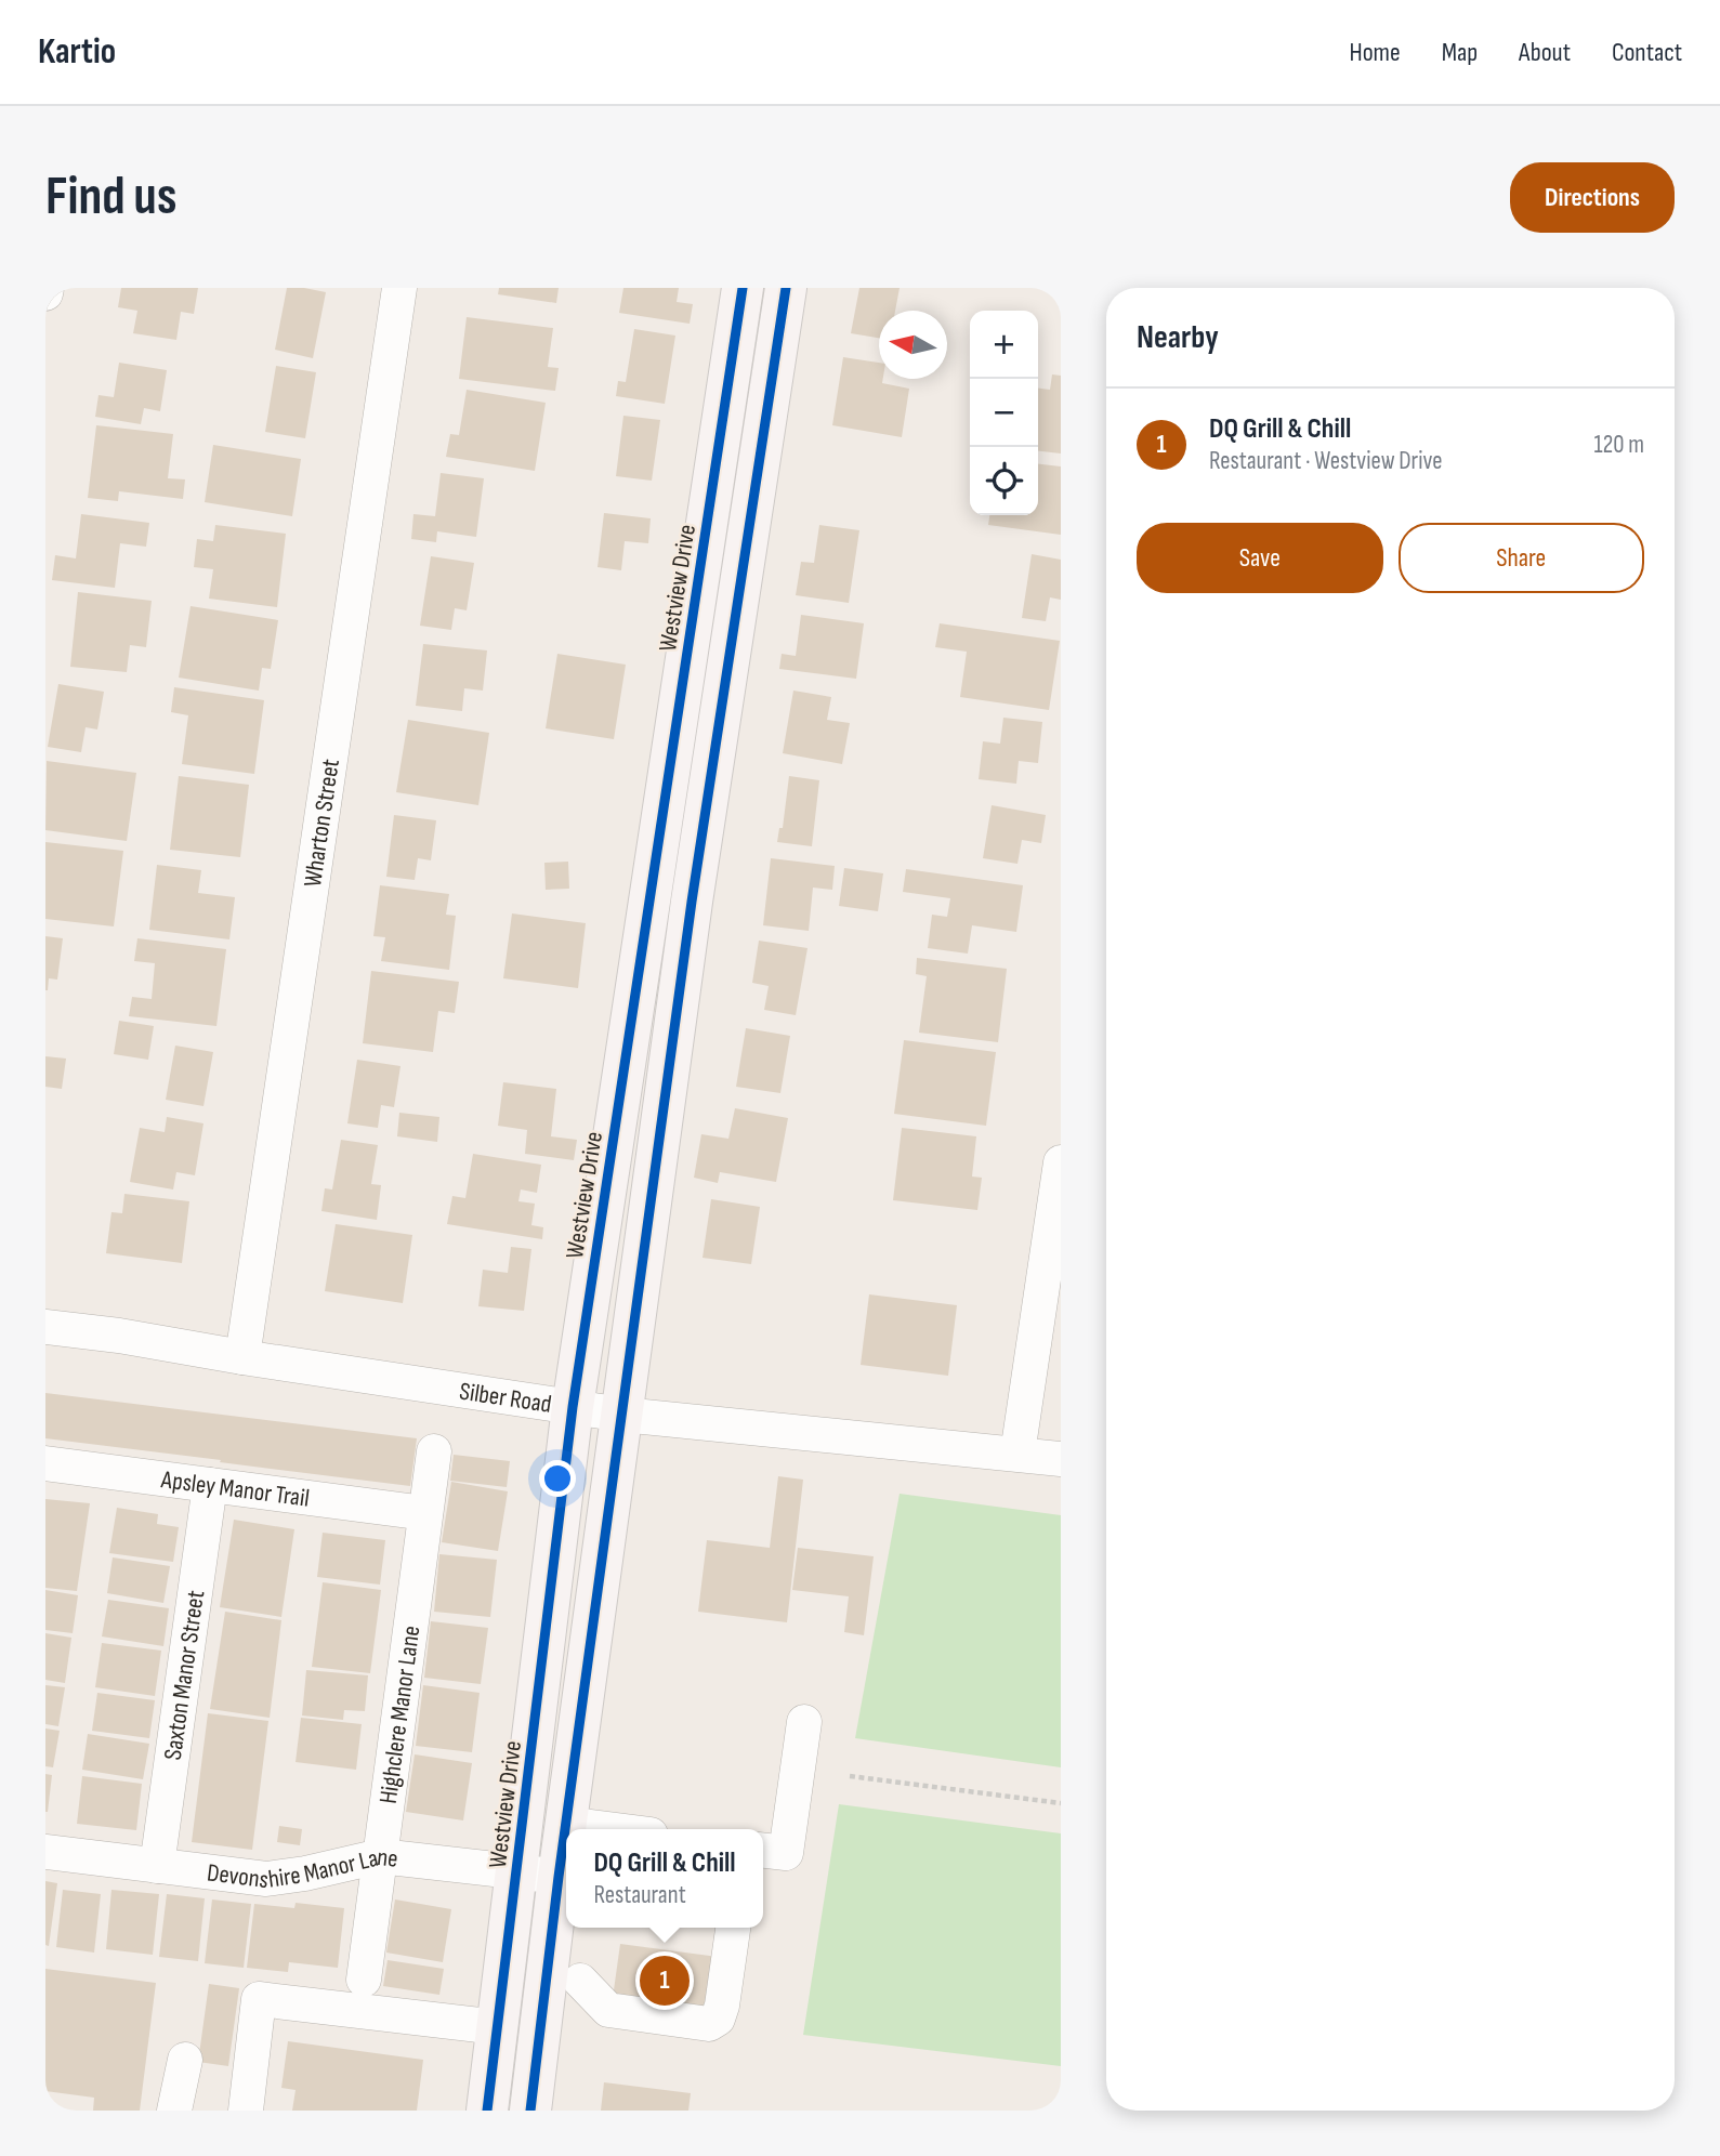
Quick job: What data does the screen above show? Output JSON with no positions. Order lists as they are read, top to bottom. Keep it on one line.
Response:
{"streets":{"main road":["Westview Drive"],"street":["Wharton Street","Silber Road","Apsley Manor Trail","Saxton Manor Street","Highclere Manor Lane","Devonshire Manor Lane"]},"crossings":[["Westview Drive","Silber Road"],["Westview Drive","Devonshire Manor Lane"],["Wharton Street","Silber Road"],["Apsley Manor Trail","Saxton Manor Street"],["Apsley Manor Trail","Highclere Manor Lane"],["Saxton Manor Street","Devonshire Manor Lane"],["Highclere Manor Lane","Devonshire Manor Lane"]],"north":"left","page":{"header":"Kartio","nav":["Home","Map","About","Contact"],"buttons":["Directions",["Save","Share"]],"title":"Find us","heading":"Nearby","map_buttons":["+","−"],"list":[{"mark":"1","name":"DQ Grill & Chill","note":"Restaurant · Westview Drive","value":"120 m"}],"popup":["DQ Grill & Chill","Restaurant"],"pins":"1"}}
